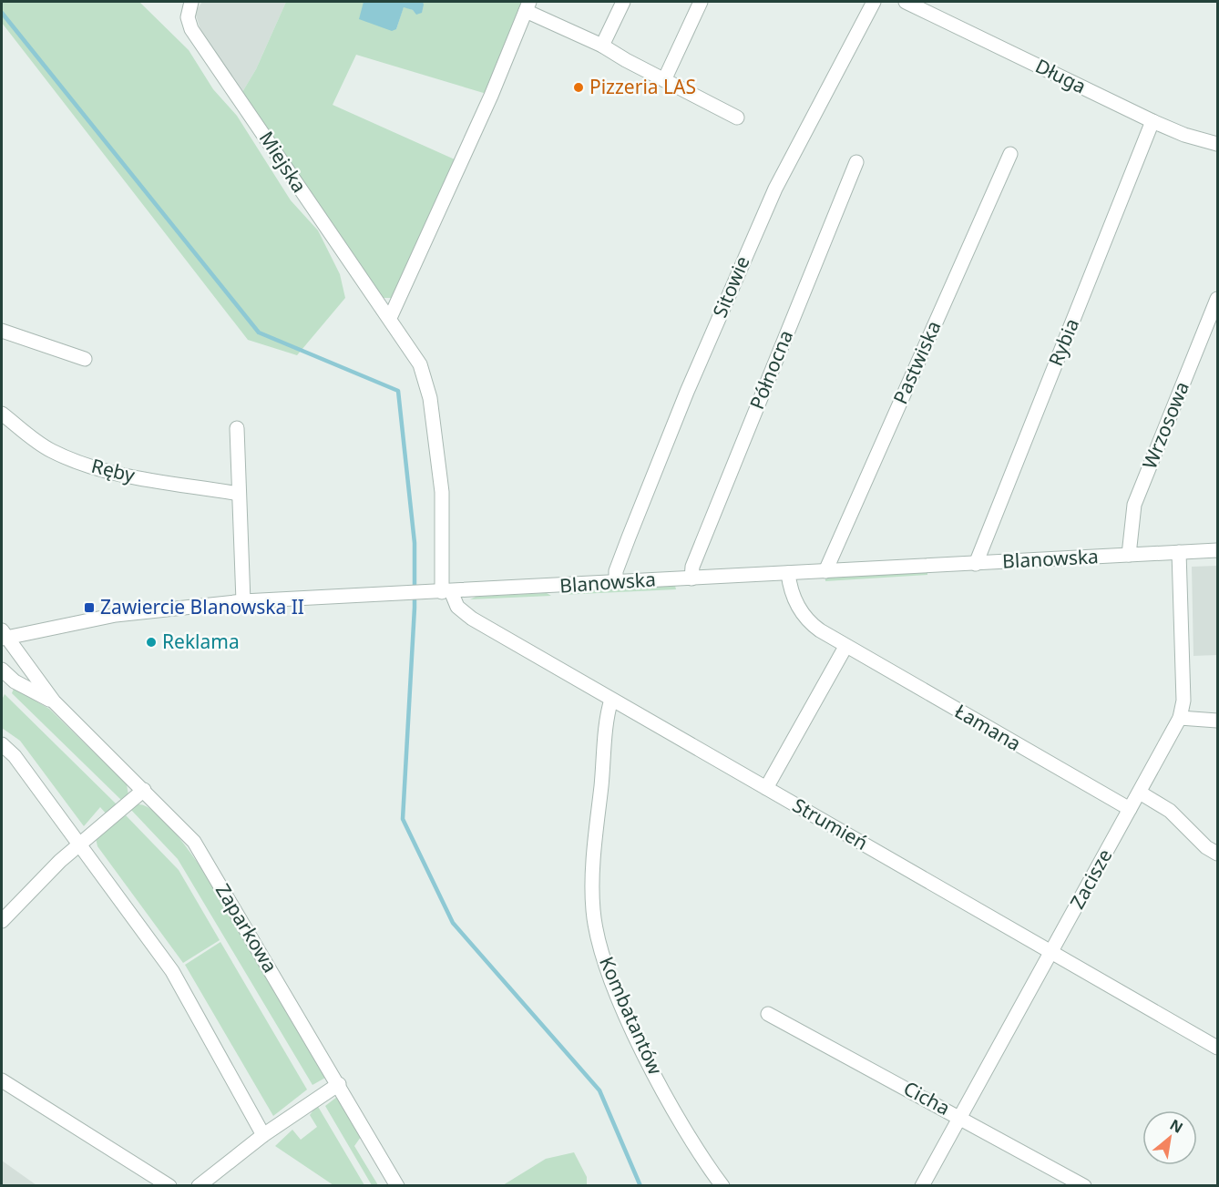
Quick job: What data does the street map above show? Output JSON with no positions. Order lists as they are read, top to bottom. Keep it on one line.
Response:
{"streets":{"street":["Długa","Miejska","Sitowie","Rybia","Pastwiska","Północna","Wrzosowa","Ręby","Blanowska","Łamana","Strumień","Zacisze","Zaparkowa","Kombatantów","Cicha"]},"crossings":[["Długa","Rybia"],["Miejska","Blanowska"],["Miejska","Strumień"],["Sitowie","Blanowska"],["Rybia","Blanowska"],["Pastwiska","Blanowska"],["Północna","Blanowska"],["Wrzosowa","Blanowska"],["Blanowska","Łamana"],["Blanowska","Strumień"],["Blanowska","Zacisze"],["Blanowska","Zaparkowa"],["Łamana","Zacisze"],["Strumień","Zacisze"],["Strumień","Kombatantów"],["Zacisze","Cicha"]],"places":{"other":["Pizzeria LAS","Reklama"],"transit":["Zawiercie Blanowska II"]},"north":"top right"}
